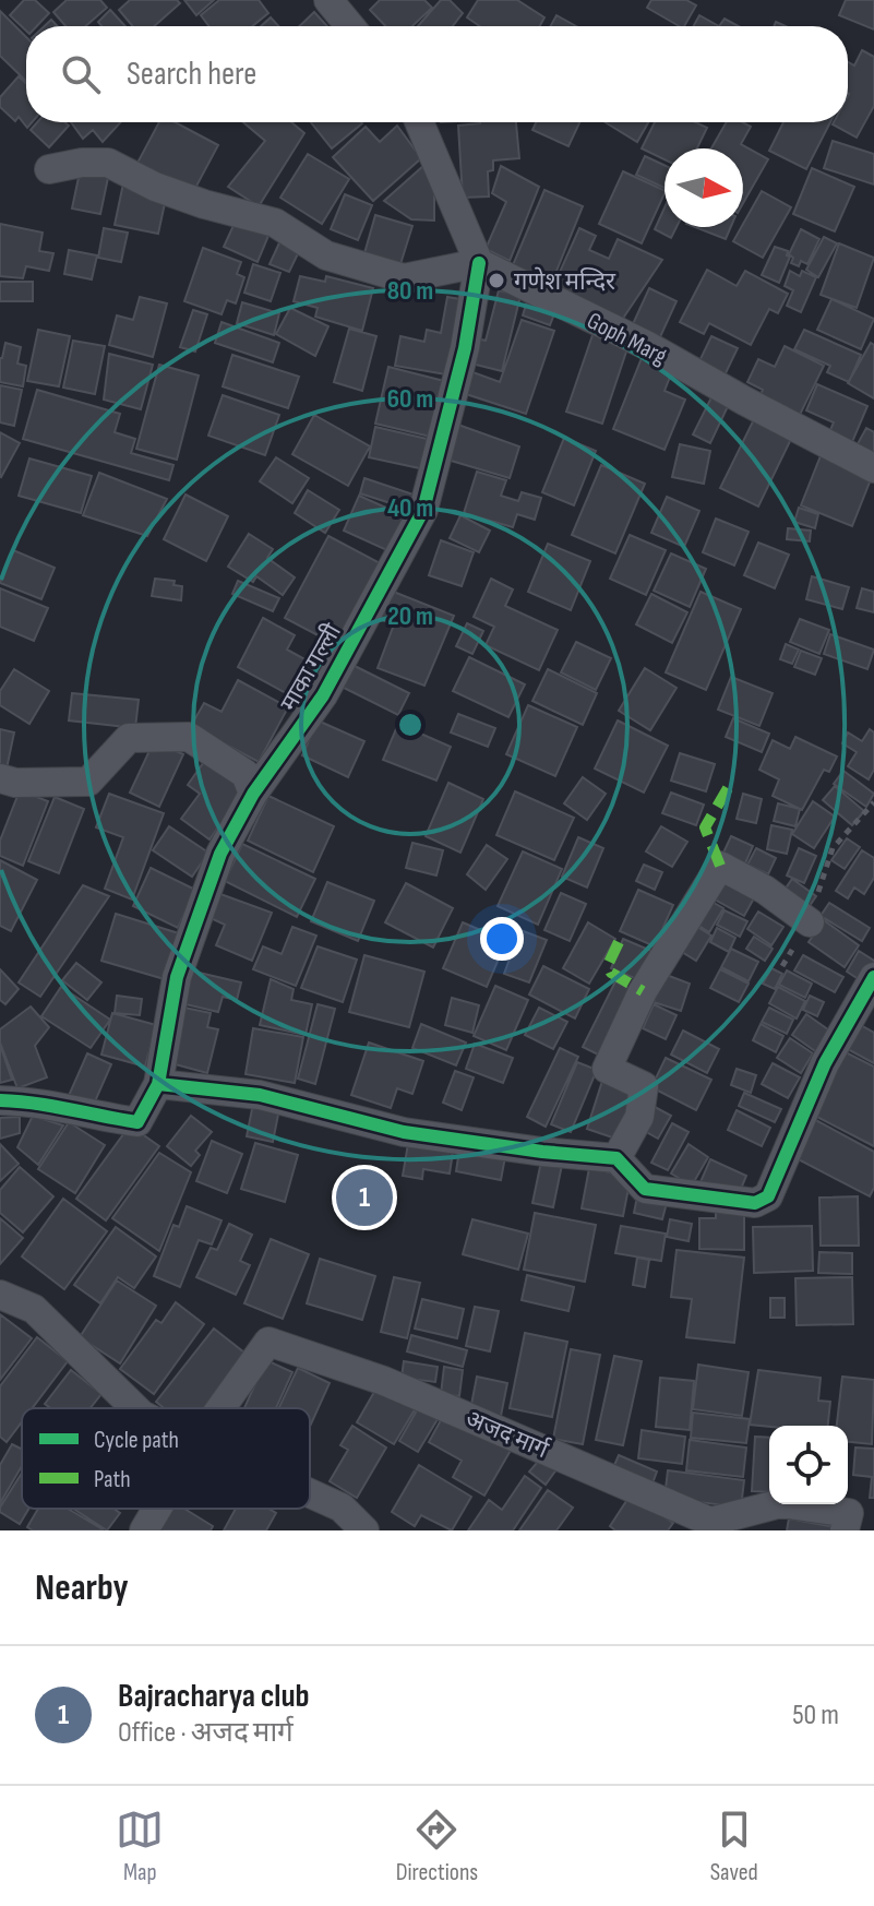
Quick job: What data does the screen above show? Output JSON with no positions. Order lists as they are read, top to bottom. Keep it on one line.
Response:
{"streets":{"street":["Goph Marg","माका गल्ली","अजद मार्ग"]},"crossings":[["Goph Marg","माका गल्ली"]],"places":["गणेश मन्दिर"],"legend":["Cycle path","Path"],"north":"right","page":{"search":"Search here","pins":"1","heading":"Nearby","list":[{"mark":"1","name":"Bajracharya club","note":"Office · अजद मार्ग","value":"50 m"}],"nav":["Map","Directions","Saved"]},"rings":["80 m","60 m","40 m","20 m"]}
